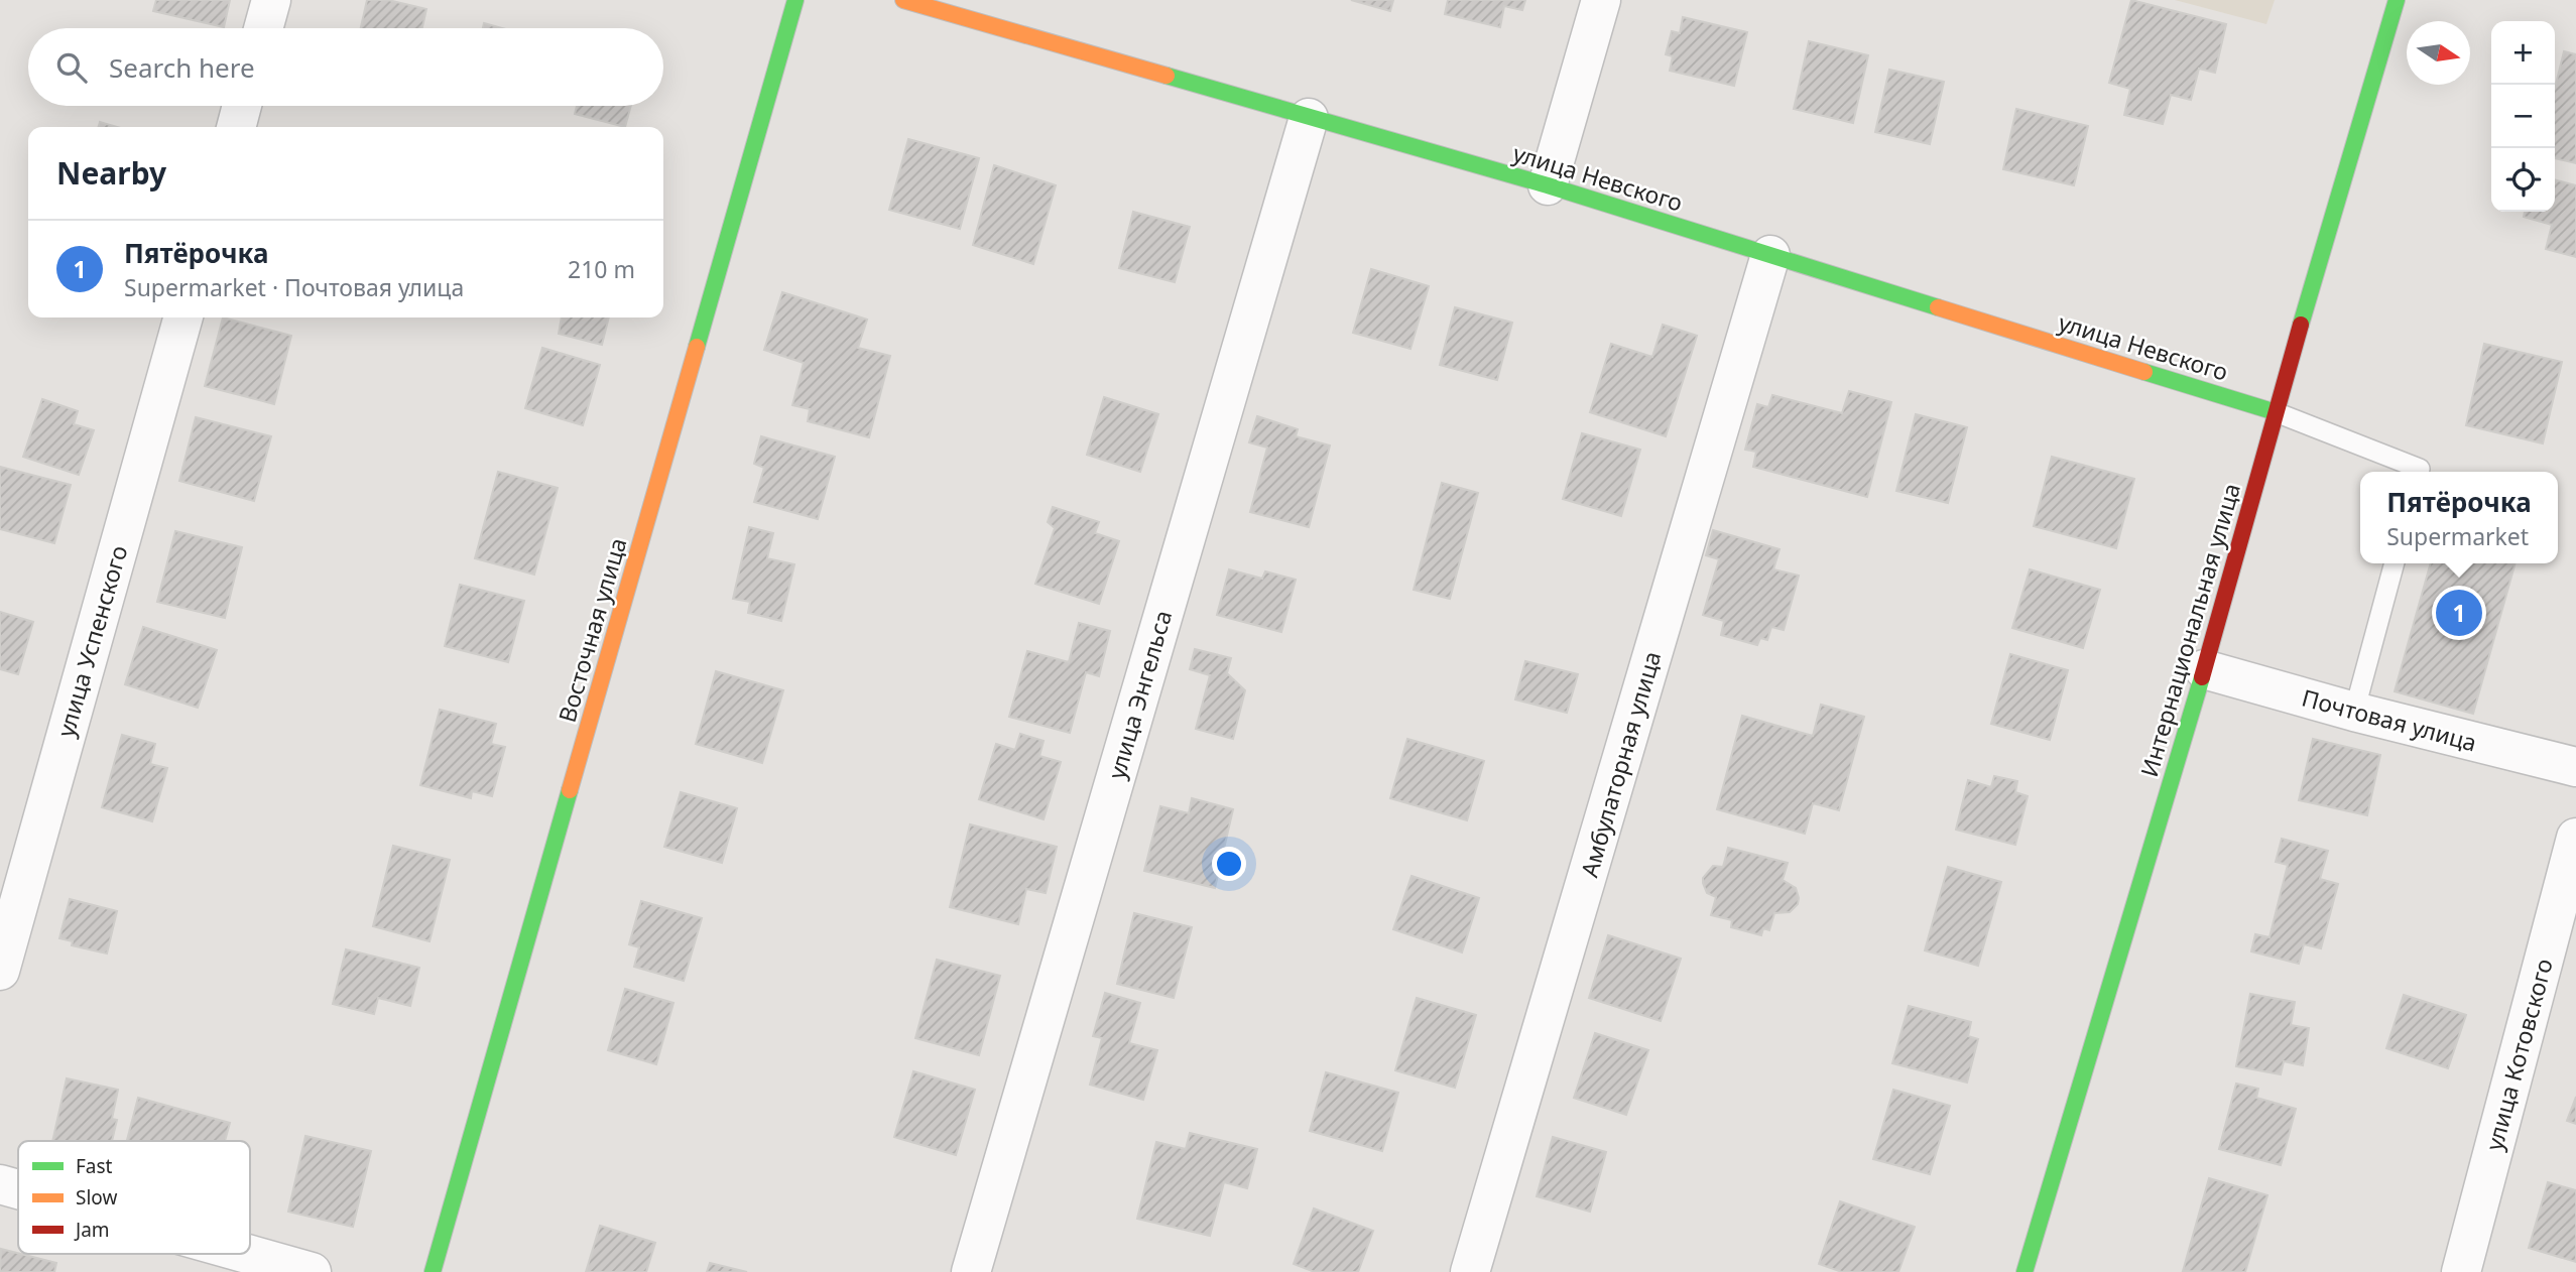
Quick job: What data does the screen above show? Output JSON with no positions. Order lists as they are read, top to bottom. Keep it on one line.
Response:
{"streets":{"street":["улица Невского","Восточная улица","Интернациональная улица","улица Успенского","улица Энгельса","Почтовая улица","Амбулаторная улица","улица Котовского"]},"crossings":[["улица Невского","Интернациональная улица"],["улица Невского","улица Энгельса"],["улица Невского","Амбулаторная улица"],["Интернациональная улица","Почтовая улица"]],"legend":["Fast","Slow","Jam"],"north":"right","page":{"map_buttons":["+","−"],"search":"Search here","heading":"Nearby","list":[{"mark":"1","name":"Пятёрочка","note":"Supermarket · Почтовая улица","value":"210 m"}],"popup":["Пятёрочка","Supermarket"],"pins":"1"}}
